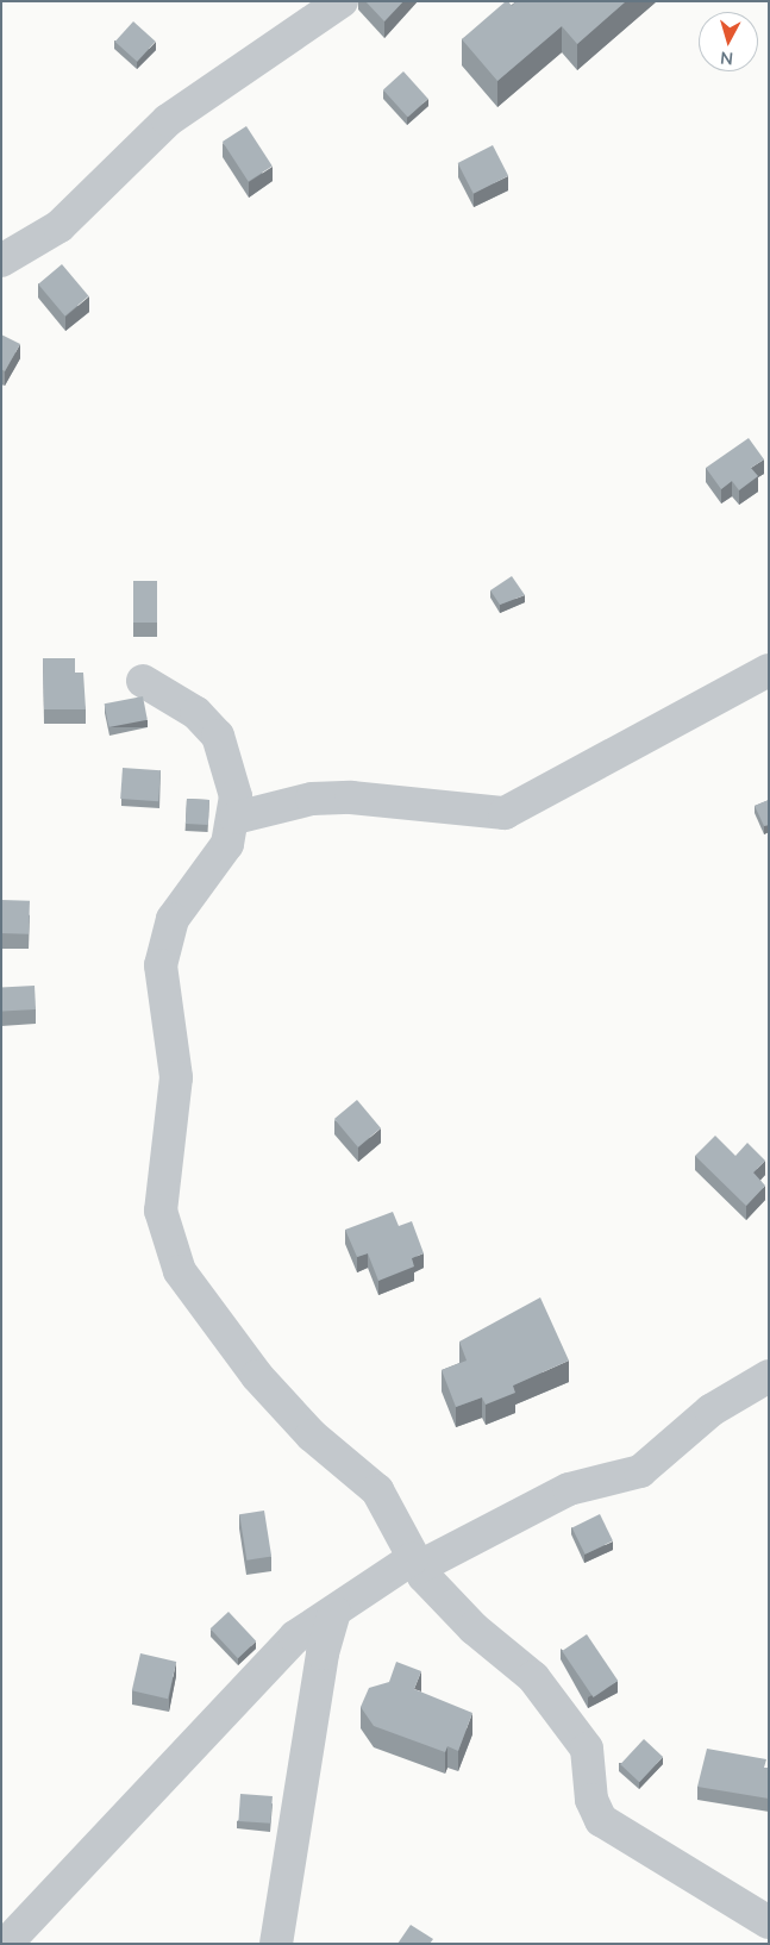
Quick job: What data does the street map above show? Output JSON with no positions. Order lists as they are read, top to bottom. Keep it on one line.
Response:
{"north":"bottom"}
